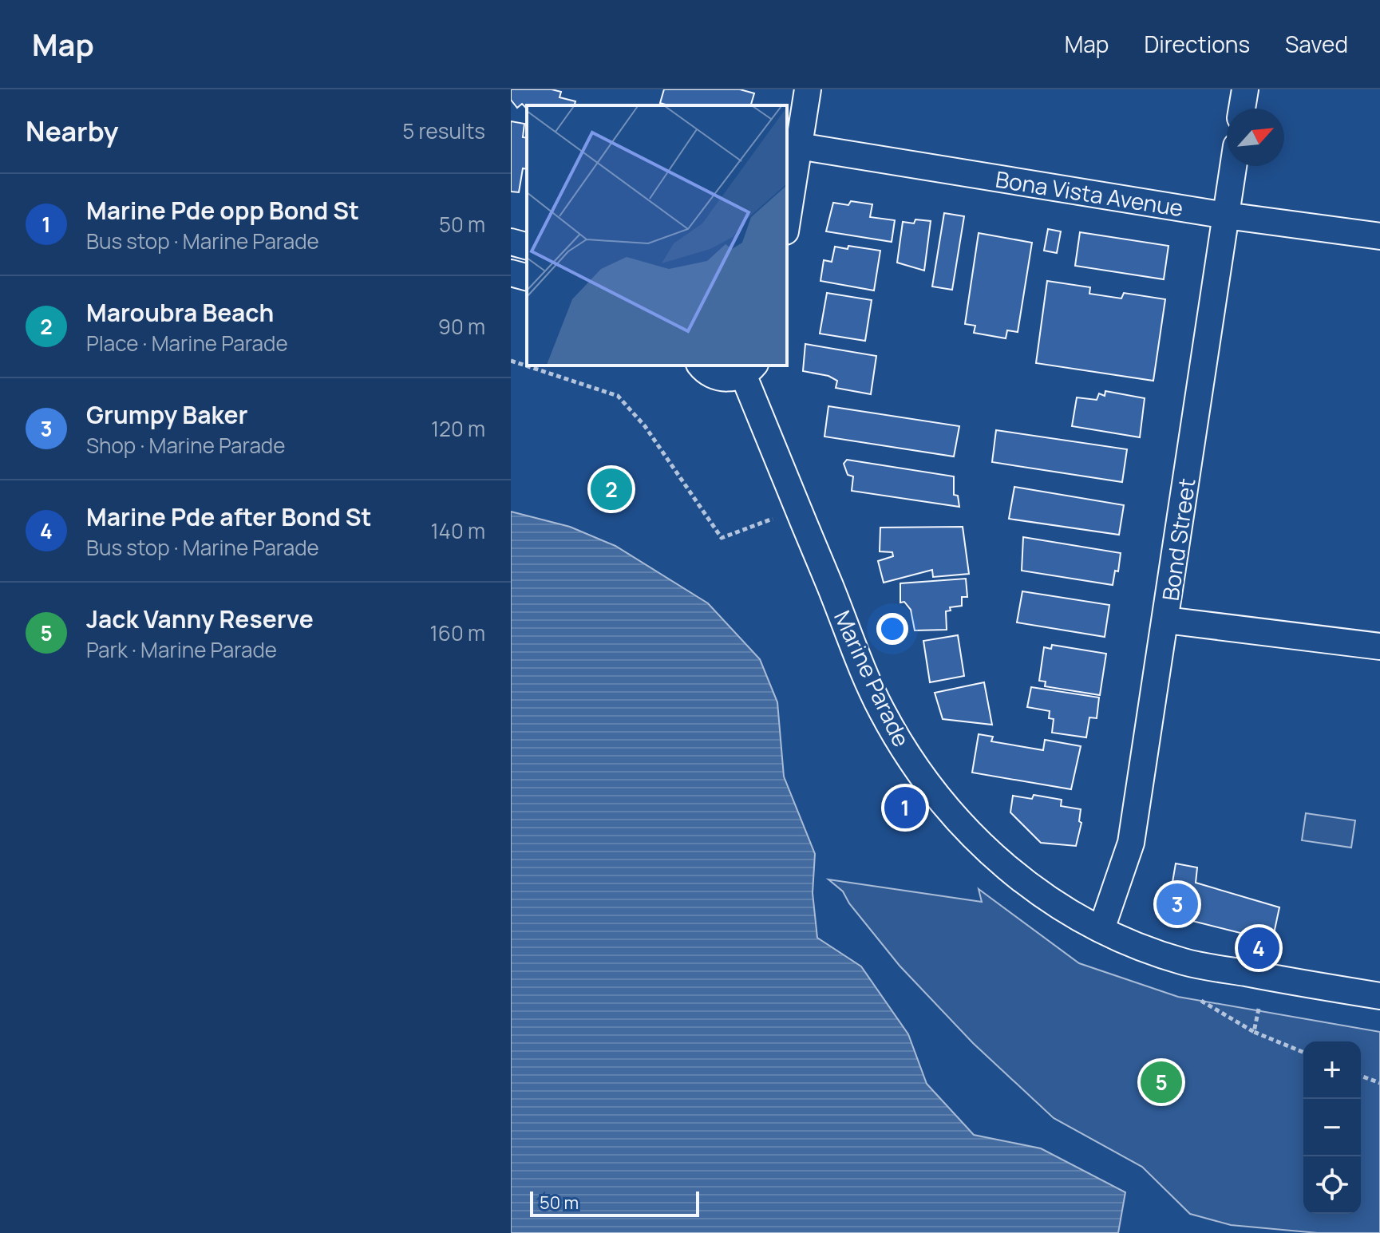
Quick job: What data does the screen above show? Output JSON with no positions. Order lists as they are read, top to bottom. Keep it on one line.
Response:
{"streets":{"street":["Bona Vista Avenue","Bond Street","Marine Parade"]},"crossings":[["Bona Vista Avenue","Bond Street"],["Bond Street","Marine Parade"]],"scale_bar":"50 m","north":"top right","page":{"header":"Map","nav":["Map","Directions","Saved"],"heading":["Nearby","5 results"],"list":[{"mark":"1","name":"Marine Pde opp Bond St","note":"Bus stop · Marine Parade","value":"50 m"},{"mark":"2","name":"Maroubra Beach","note":"Place · Marine Parade","value":"90 m"},{"mark":"3","name":"Grumpy Baker","note":"Shop · Marine Parade","value":"120 m"},{"mark":"4","name":"Marine Pde after Bond St","note":"Bus stop · Marine Parade","value":"140 m"},{"mark":"5","name":"Jack Vanny Reserve","note":"Park · Marine Parade","value":"160 m"}],"pins":["2","1","3","4","5"],"map_buttons":["+","−"],"scale":"50 m"}}
